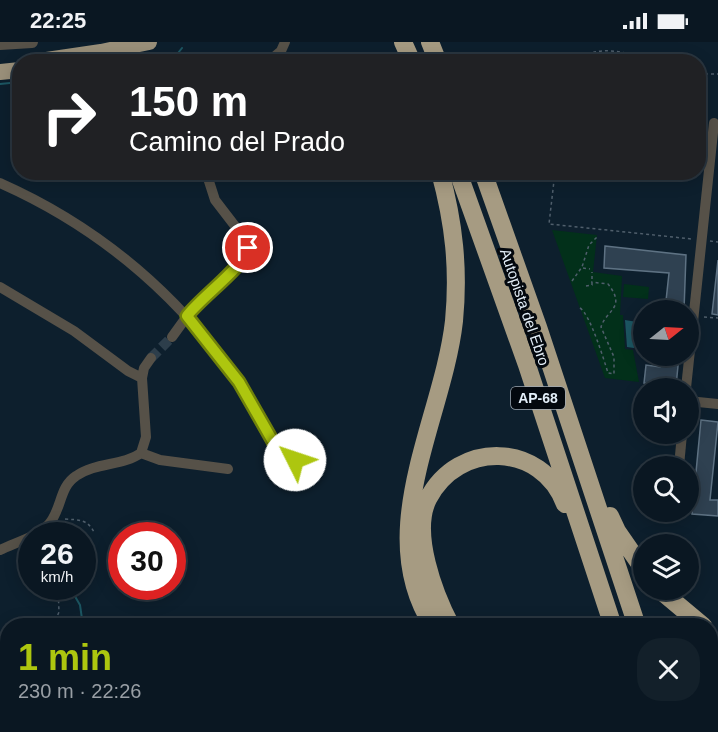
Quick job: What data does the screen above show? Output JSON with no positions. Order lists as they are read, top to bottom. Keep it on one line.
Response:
{"streets":{"highway":["Autopista del Ebro","AP-68"]},"north":"right","page":{"status":"22:25","turn":["150 m","Camino del Prado"],"speed":"26 km/h","limit":"30","heading":["1 min","230 m · 22:26"]}}
